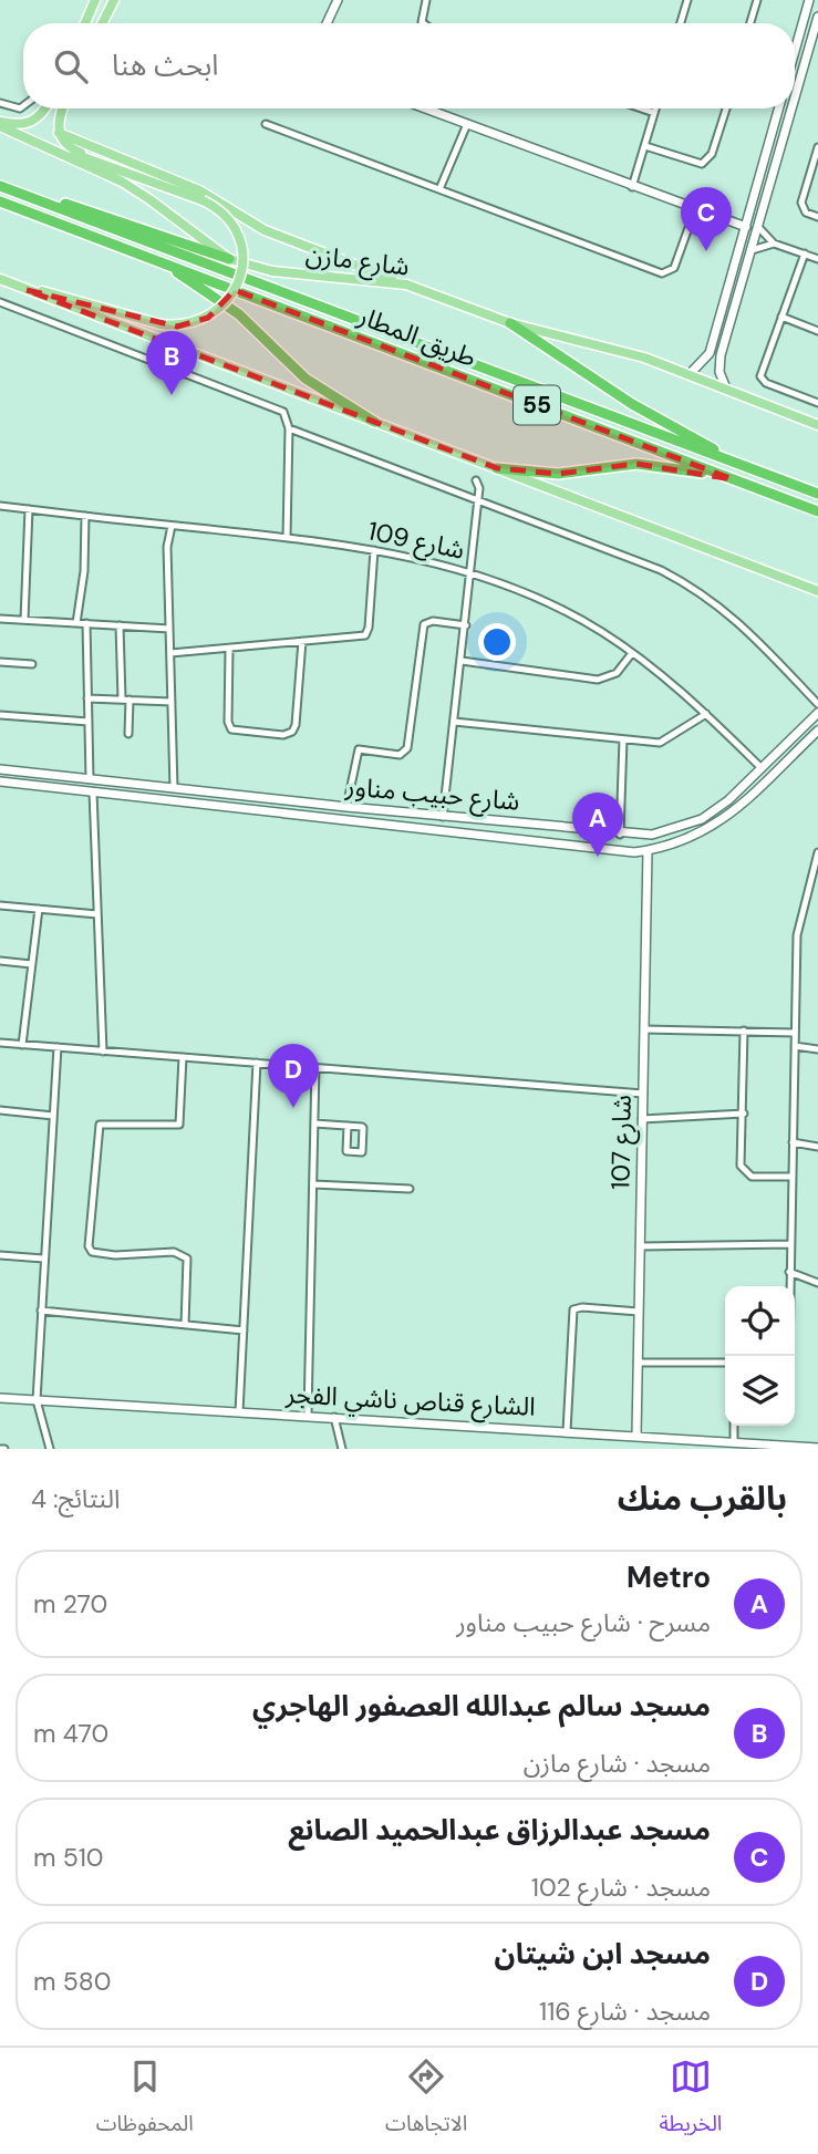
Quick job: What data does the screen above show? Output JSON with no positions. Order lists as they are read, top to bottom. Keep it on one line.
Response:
{"streets":{"highway":["طريق المطار","55"],"main road":["شارع مازن"],"street":["شارع 109","شارع حبيب مناور","شارع 107","الشارع قناص ناشي الفجر"]},"crossings":[["شارع 109","شارع حبيب مناور"],["شارع حبيب مناور","شارع 107"],["شارع 107","الشارع قناص ناشي الفجر"]],"page":{"search":"ابحث هنا","pins":["C","B","A","D"],"heading":["بالقرب منك","النتائج: 4"],"list":[{"mark":"A","name":"Metro","note":"مسرح · شارع حبيب مناور","value":"270 m"},{"mark":"B","name":"مسجد سالم عبدالله العصفور الهاجري","note":"مسجد · شارع مازن","value":"470 m"},{"mark":"C","name":"مسجد عبدالرزاق عبدالحميد الصانع","note":"مسجد · شارع 102","value":"510 m"},{"mark":"D","name":"مسجد ابن شيتان","note":"مسجد · شارع 116","value":"580 m"}],"nav":["الخريطة","الاتجاهات","المحفوظات"]}}
